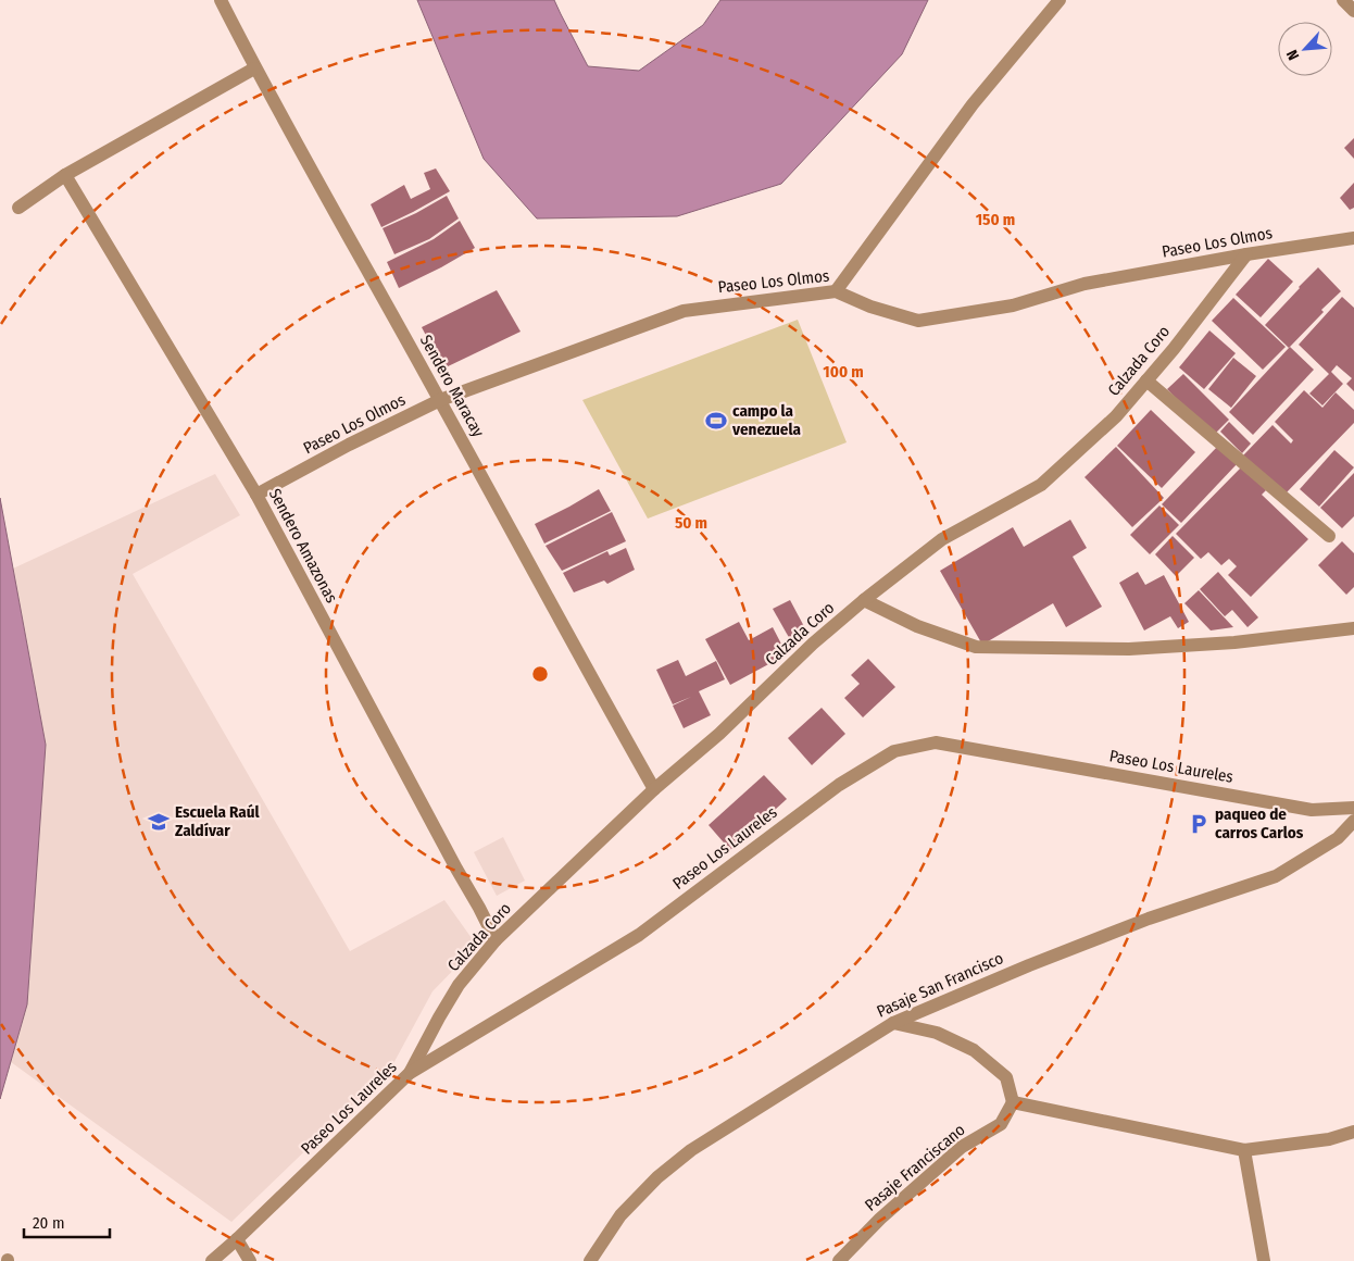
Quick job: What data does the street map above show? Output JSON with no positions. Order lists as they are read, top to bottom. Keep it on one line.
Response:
{"streets":{"street":["Paseo Los Olmos","Calzada Coro","Sendero Maracay","Sendero Amazonas","Paseo Los Laureles","Pasaje San Francisco","Pasaje Franciscano"]},"crossings":[["Paseo Los Olmos","Calzada Coro"],["Paseo Los Olmos","Sendero Maracay"],["Paseo Los Olmos","Sendero Amazonas"],["Calzada Coro","Sendero Maracay"],["Calzada Coro","Sendero Amazonas"],["Calzada Coro","Paseo Los Laureles"]],"places":{"sports":["campo la venezuela"],"school or university":["Escuela Raúl Zaldívar"],"parking":["paqueo de carros Carlos"]},"scale_bar":"20 m","north":"bottom left","rings":["150 m","100 m","50 m"]}
